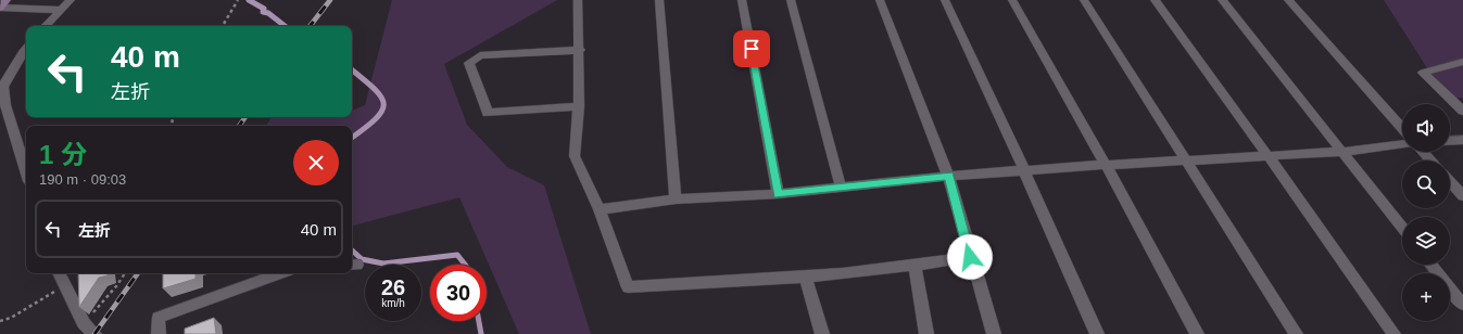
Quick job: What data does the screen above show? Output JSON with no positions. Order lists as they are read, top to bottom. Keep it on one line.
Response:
{"page":{"turn":["40 m","左折"],"map_buttons":"+","heading":["1 分","190 m · 09:03"],"list":[{"name":"左折","value":"40 m"}],"speed":"26 km/h","limit":"30"}}
